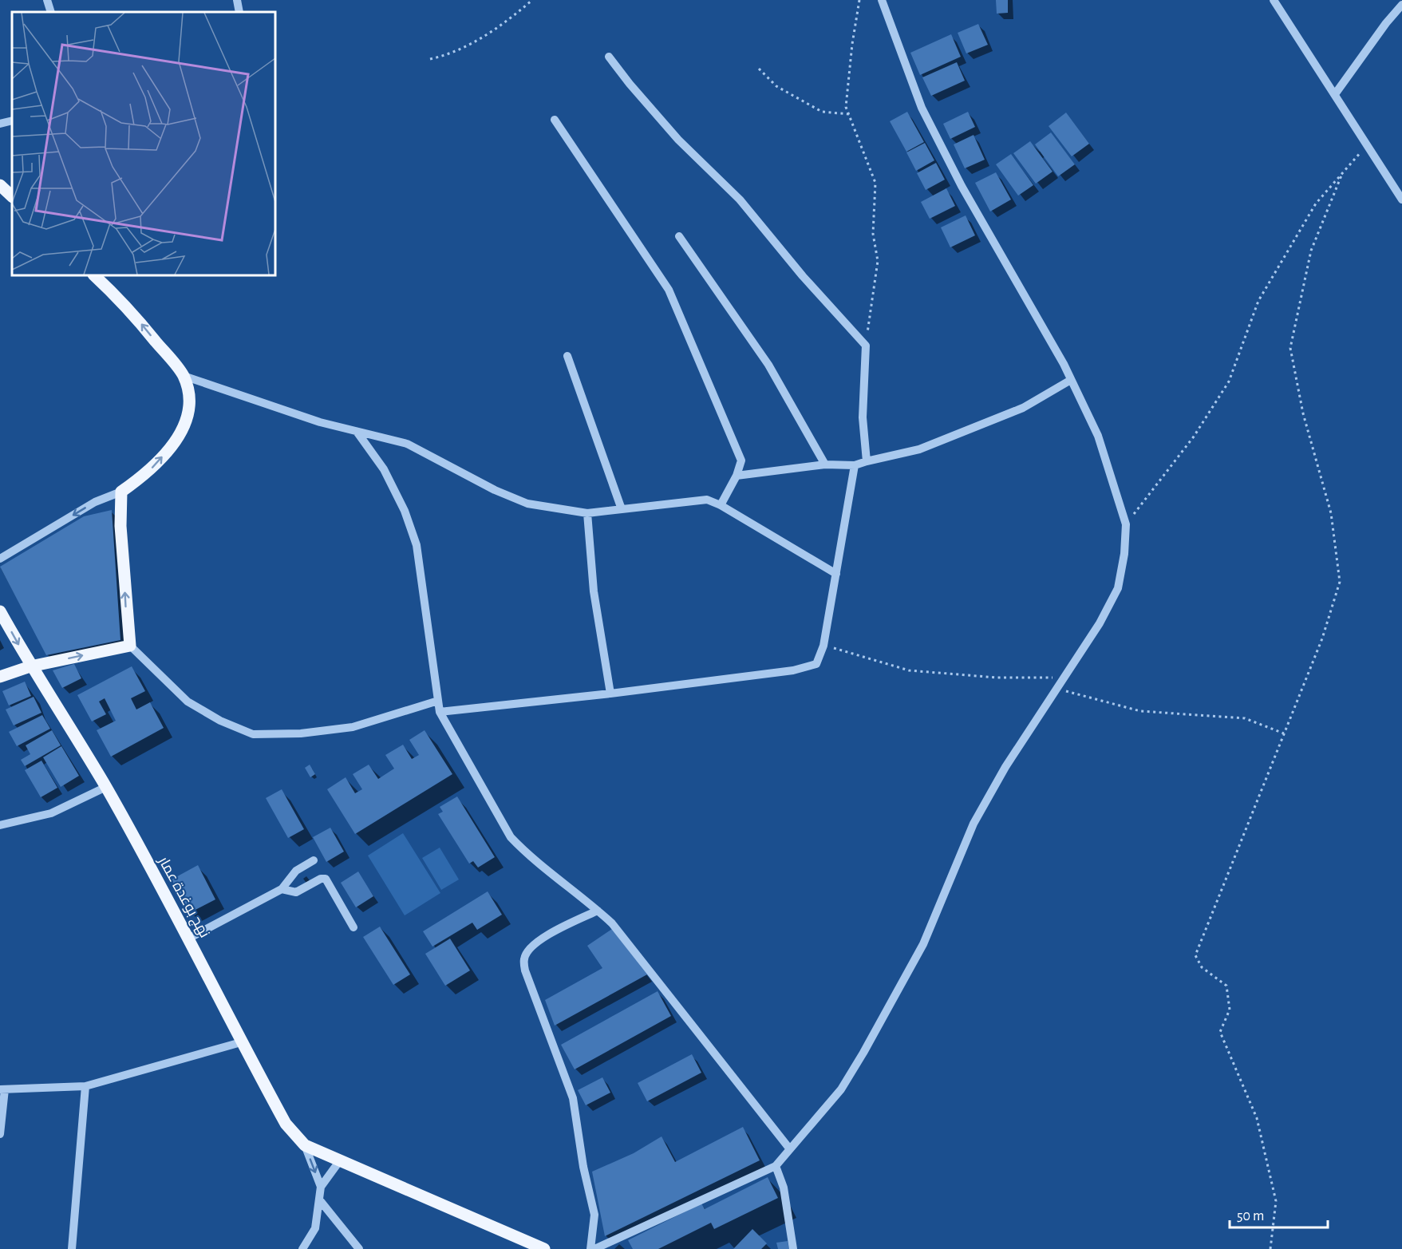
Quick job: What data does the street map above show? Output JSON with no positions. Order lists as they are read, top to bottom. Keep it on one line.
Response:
{"streets":{"main road":["نهج بوغدة عمار"]},"scale_bar":"50 m"}
